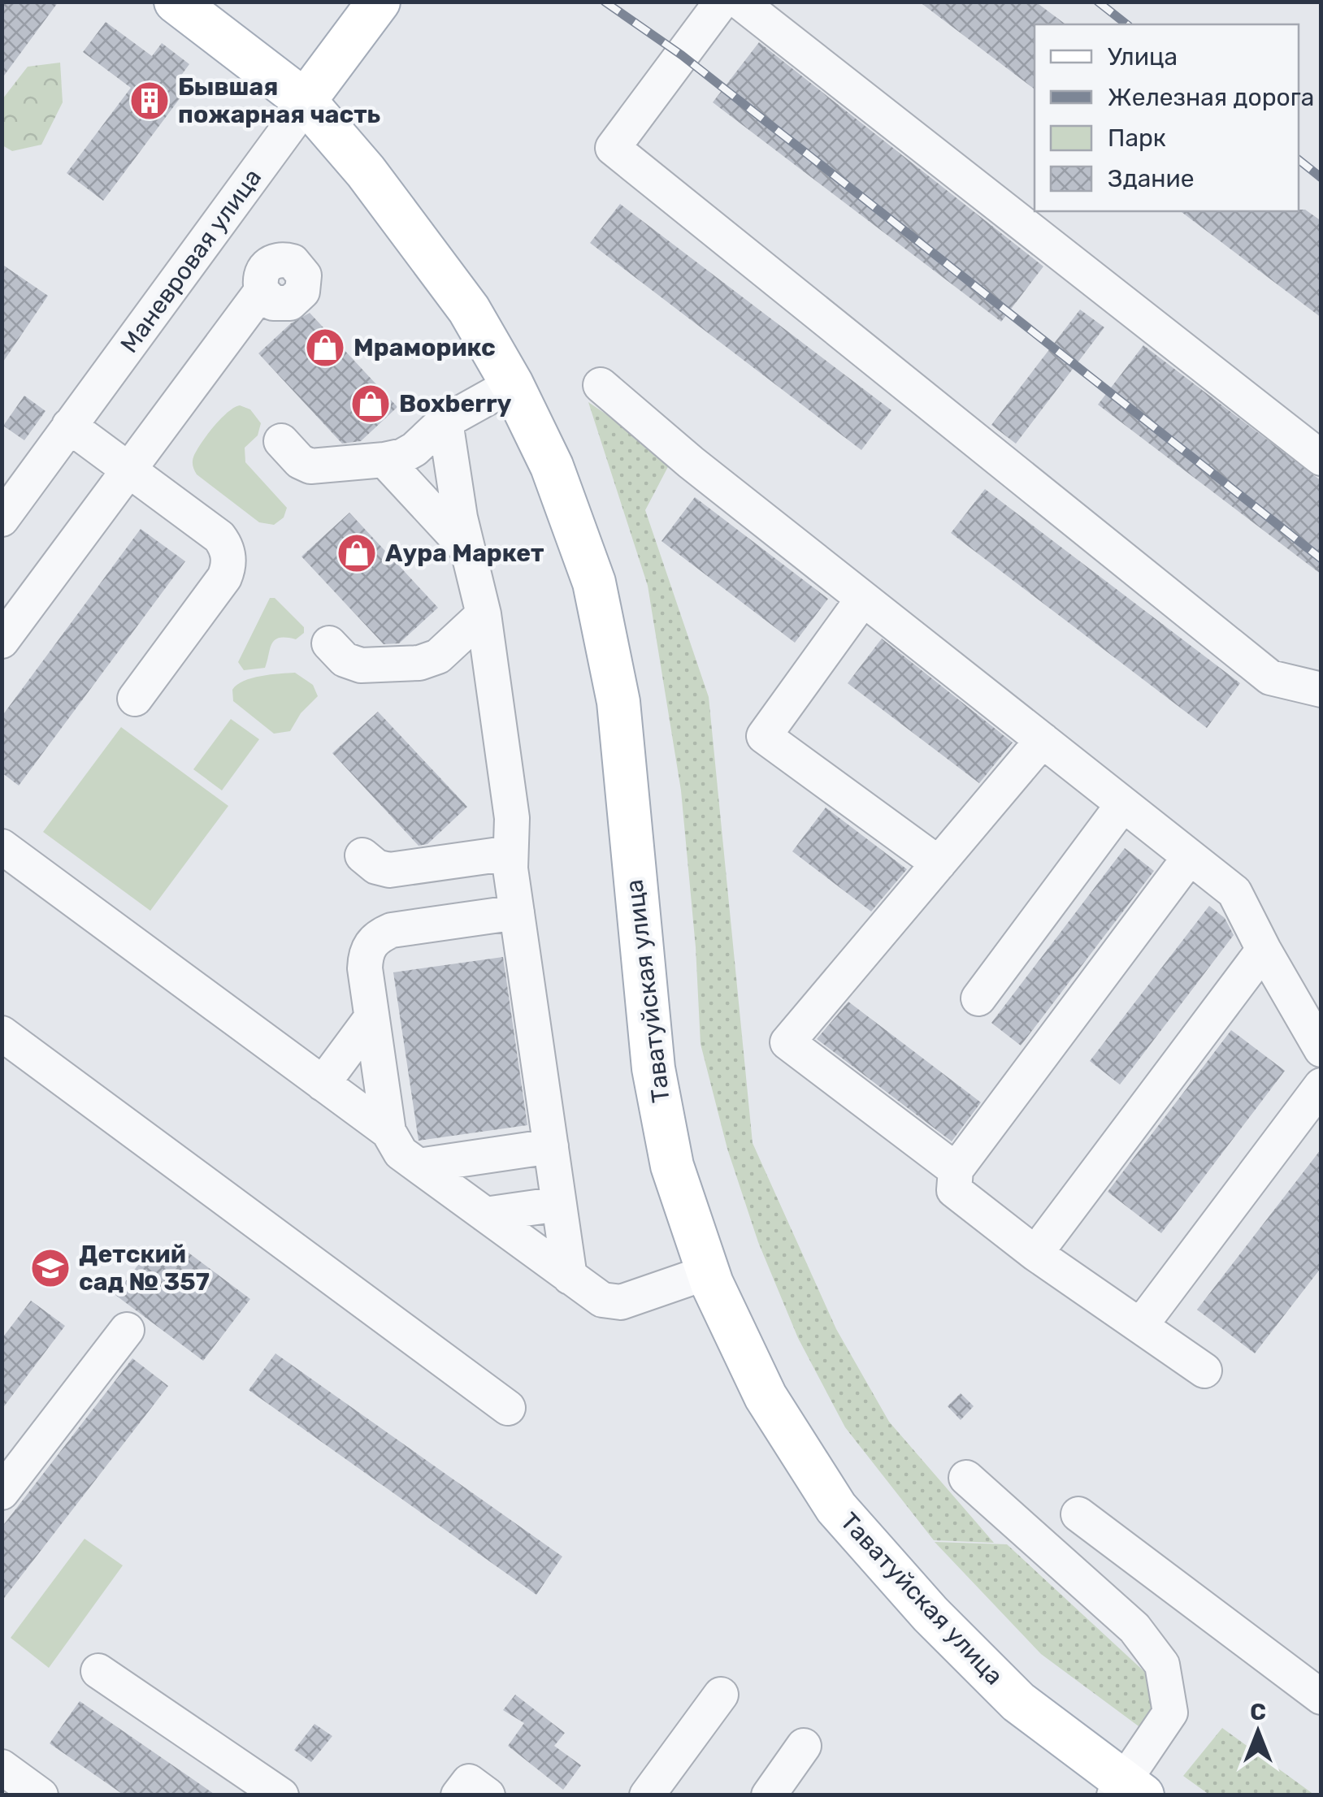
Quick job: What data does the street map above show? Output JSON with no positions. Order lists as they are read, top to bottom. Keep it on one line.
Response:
{"streets":{"main road":["Маневровая улица","Таватуйская улица"]},"crossings":[["Маневровая улица","Таватуйская улица"]],"places":{"building":["Бывшая пожарная часть"],"shop":["Мраморикс","Boxberry","Аура Маркет"],"school or university":["Детский сад № 357"]},"legend":["Улица","Железная дорога","Парк","Здание"],"north":"top"}
